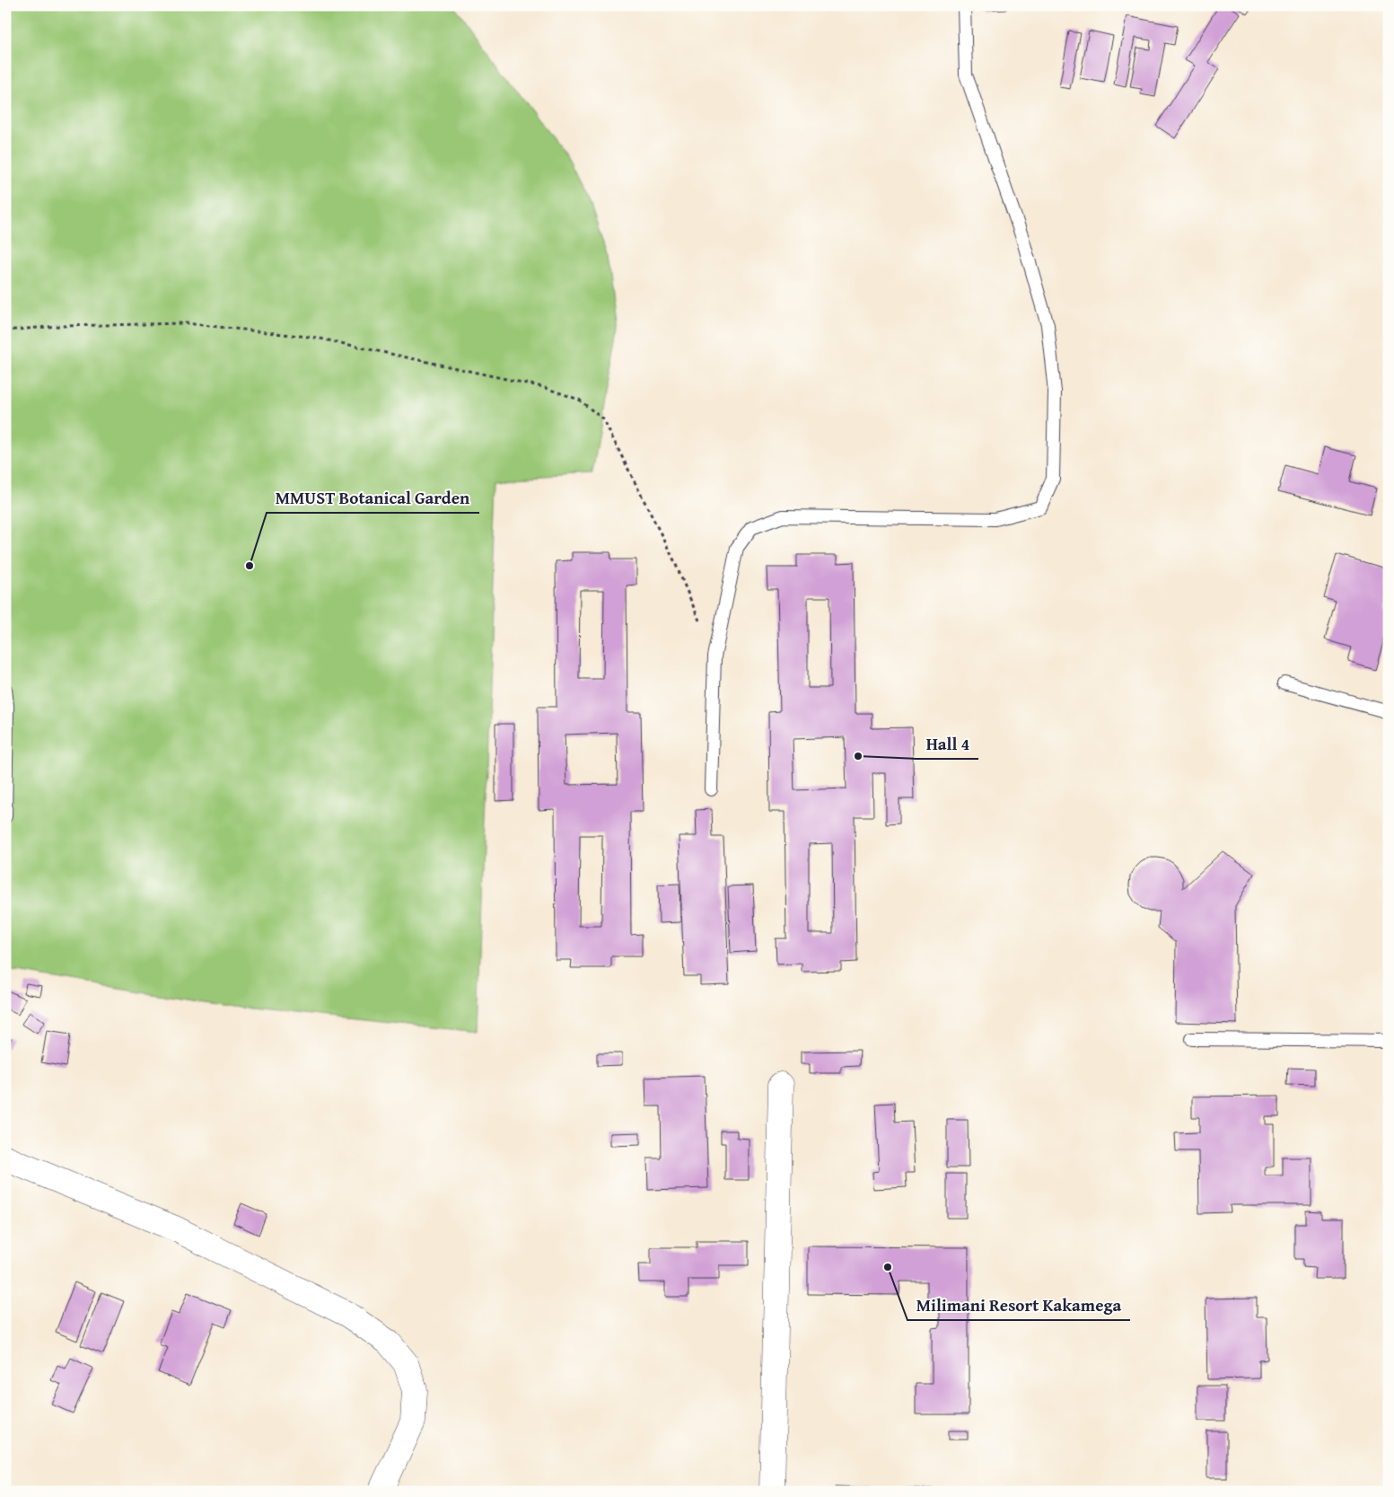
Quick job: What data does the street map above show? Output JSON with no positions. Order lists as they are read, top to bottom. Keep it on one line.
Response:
{"places":["MMUST Botanical Garden","Hall 4","Milimani Resort Kakamega"]}
